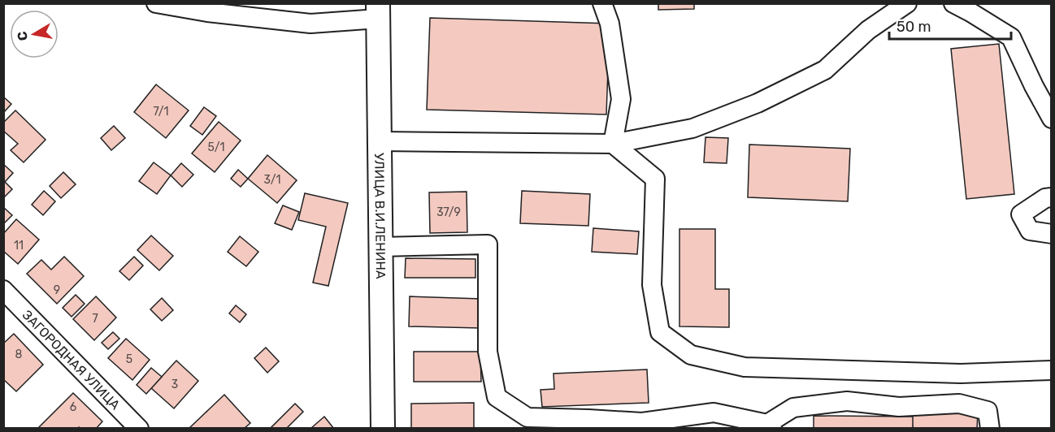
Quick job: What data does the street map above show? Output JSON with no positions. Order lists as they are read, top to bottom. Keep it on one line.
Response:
{"streets":{"main road":["УЛИЦА В.И.ЛЕНИНА"],"street":["ЗАГОРОДНАЯ УЛИЦА"]},"house_numbers":["7/1","5/1","3/1","37/9","11","9","7","8","5","3","6"],"scale_bar":"50 m","north":"left"}
